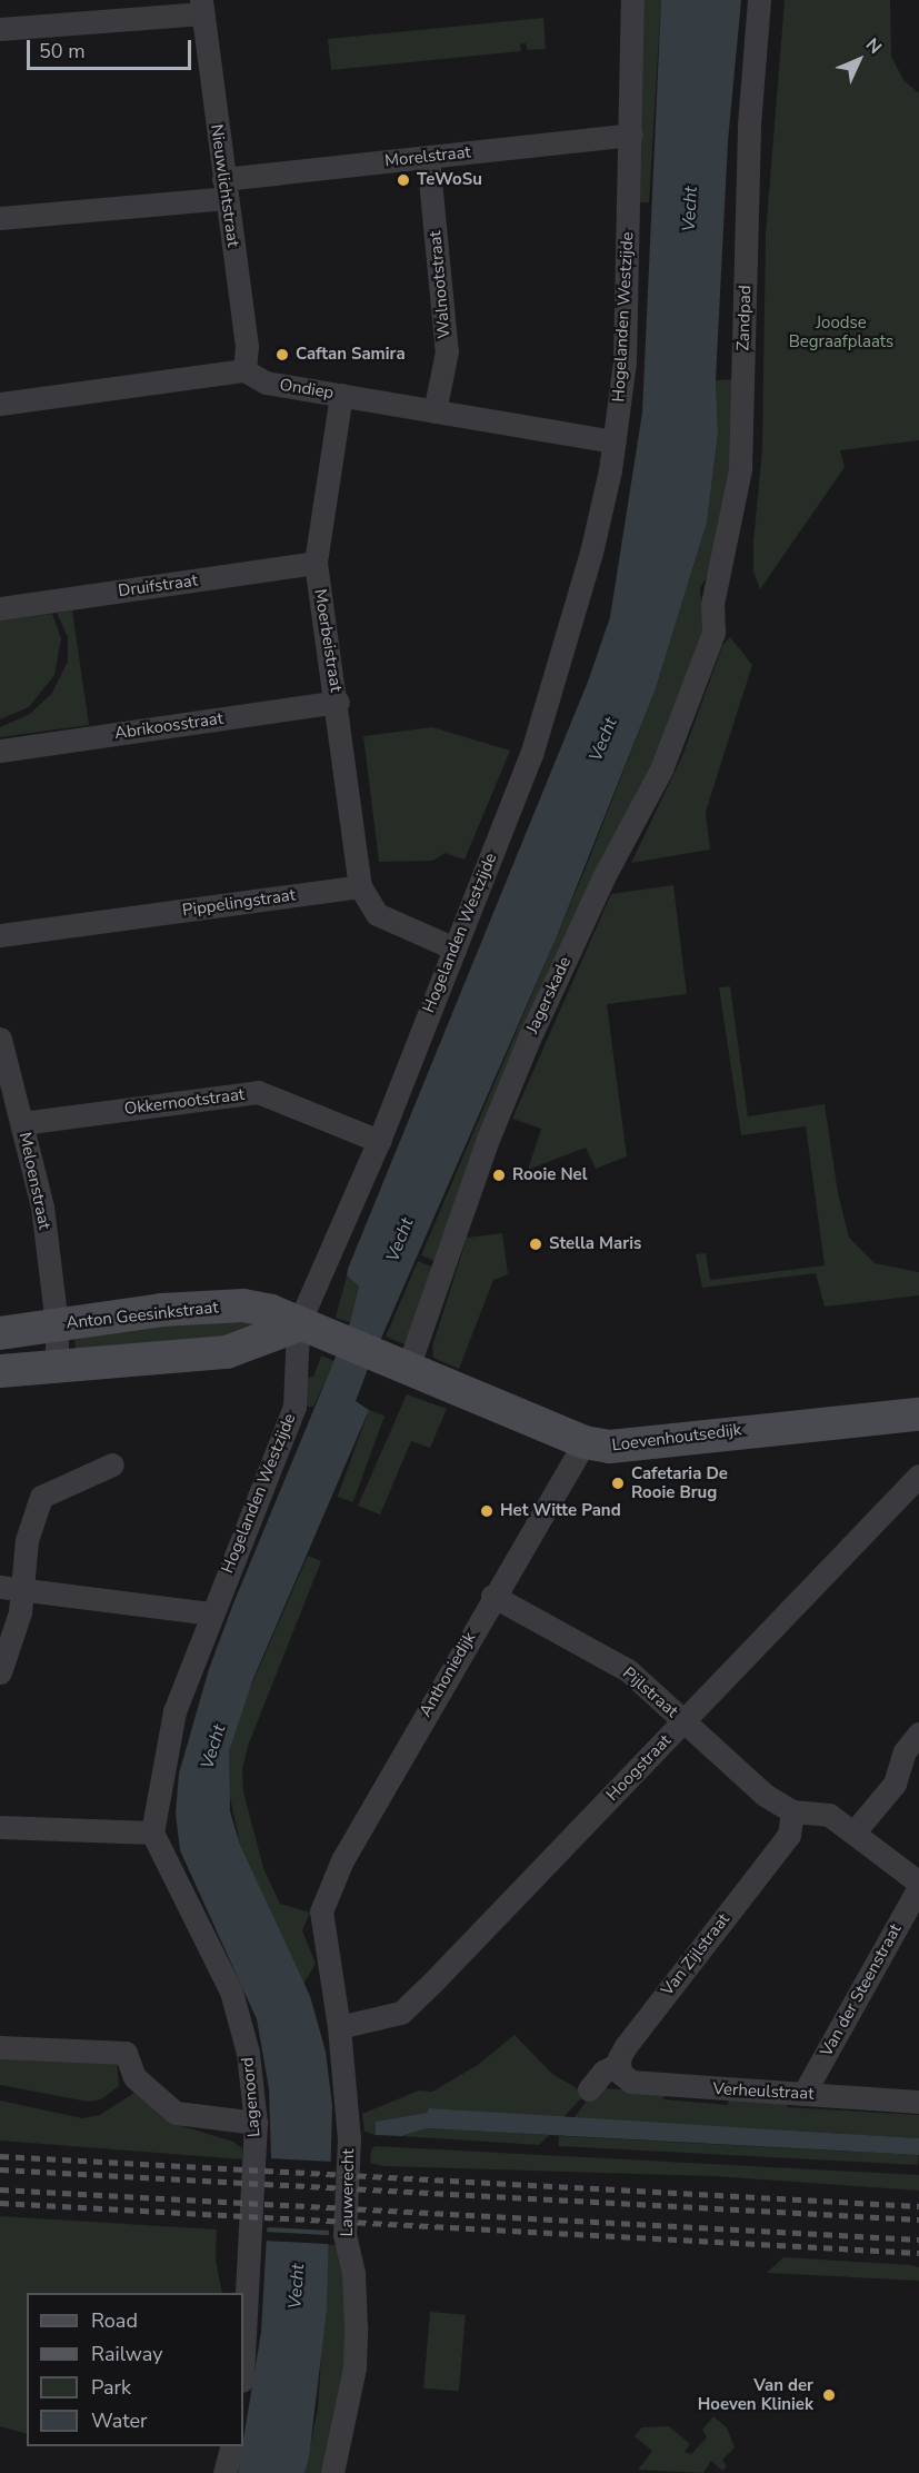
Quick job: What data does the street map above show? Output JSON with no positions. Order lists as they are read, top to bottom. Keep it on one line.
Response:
{"streets":{"street":["Morelstraat","Nieuwlichtstraat","Walnootstraat","Hogelanden Westzijde","Zandpad","Ondiep","Druifstraat","Moerbeistraat","Abrikoosstraat","Pippelingstraat","Jagerskade","Okkernootstraat","Meloenstraat","Anton Geesinkstraat","Loevenhoutsedijk","Anthoniedijk","Pijlstraat","Hoogstraat","Van Zijlstraat","Van der Steenstraat","Verheulstraat","Lagenoord","Lauwerecht"]},"crossings":[["Morelstraat","Nieuwlichtstraat"],["Morelstraat","Walnootstraat"],["Morelstraat","Hogelanden Westzijde"],["Nieuwlichtstraat","Ondiep"],["Walnootstraat","Ondiep"],["Hogelanden Westzijde","Ondiep"],["Hogelanden Westzijde","Okkernootstraat"],["Hogelanden Westzijde","Anton Geesinkstraat"],["Hogelanden Westzijde","Loevenhoutsedijk"],["Hogelanden Westzijde","Lagenoord"],["Zandpad","Jagerskade"],["Ondiep","Moerbeistraat"],["Druifstraat","Moerbeistraat"],["Moerbeistraat","Abrikoosstraat"],["Moerbeistraat","Pippelingstraat"],["Jagerskade","Loevenhoutsedijk"],["Okkernootstraat","Meloenstraat"],["Meloenstraat","Anton Geesinkstraat"],["Anton Geesinkstraat","Loevenhoutsedijk"],["Loevenhoutsedijk","Anthoniedijk"],["Anthoniedijk","Pijlstraat"],["Anthoniedijk","Lauwerecht"],["Pijlstraat","Hoogstraat"],["Pijlstraat","Van Zijlstraat"],["Hoogstraat","Lauwerecht"],["Van Zijlstraat","Verheulstraat"],["Van der Steenstraat","Verheulstraat"]],"water":["Vecht"],"parks":["Joodse Begraafplaats"],"places":["TeWoSu","Caftan Samira","Rooie Nel","Stella Maris","Cafetaria De Rooie Brug","Het Witte Pand","Van der Hoeven Kliniek"],"legend":["Road","Railway","Park","Water"],"scale_bar":"50 m","north":"top right"}
